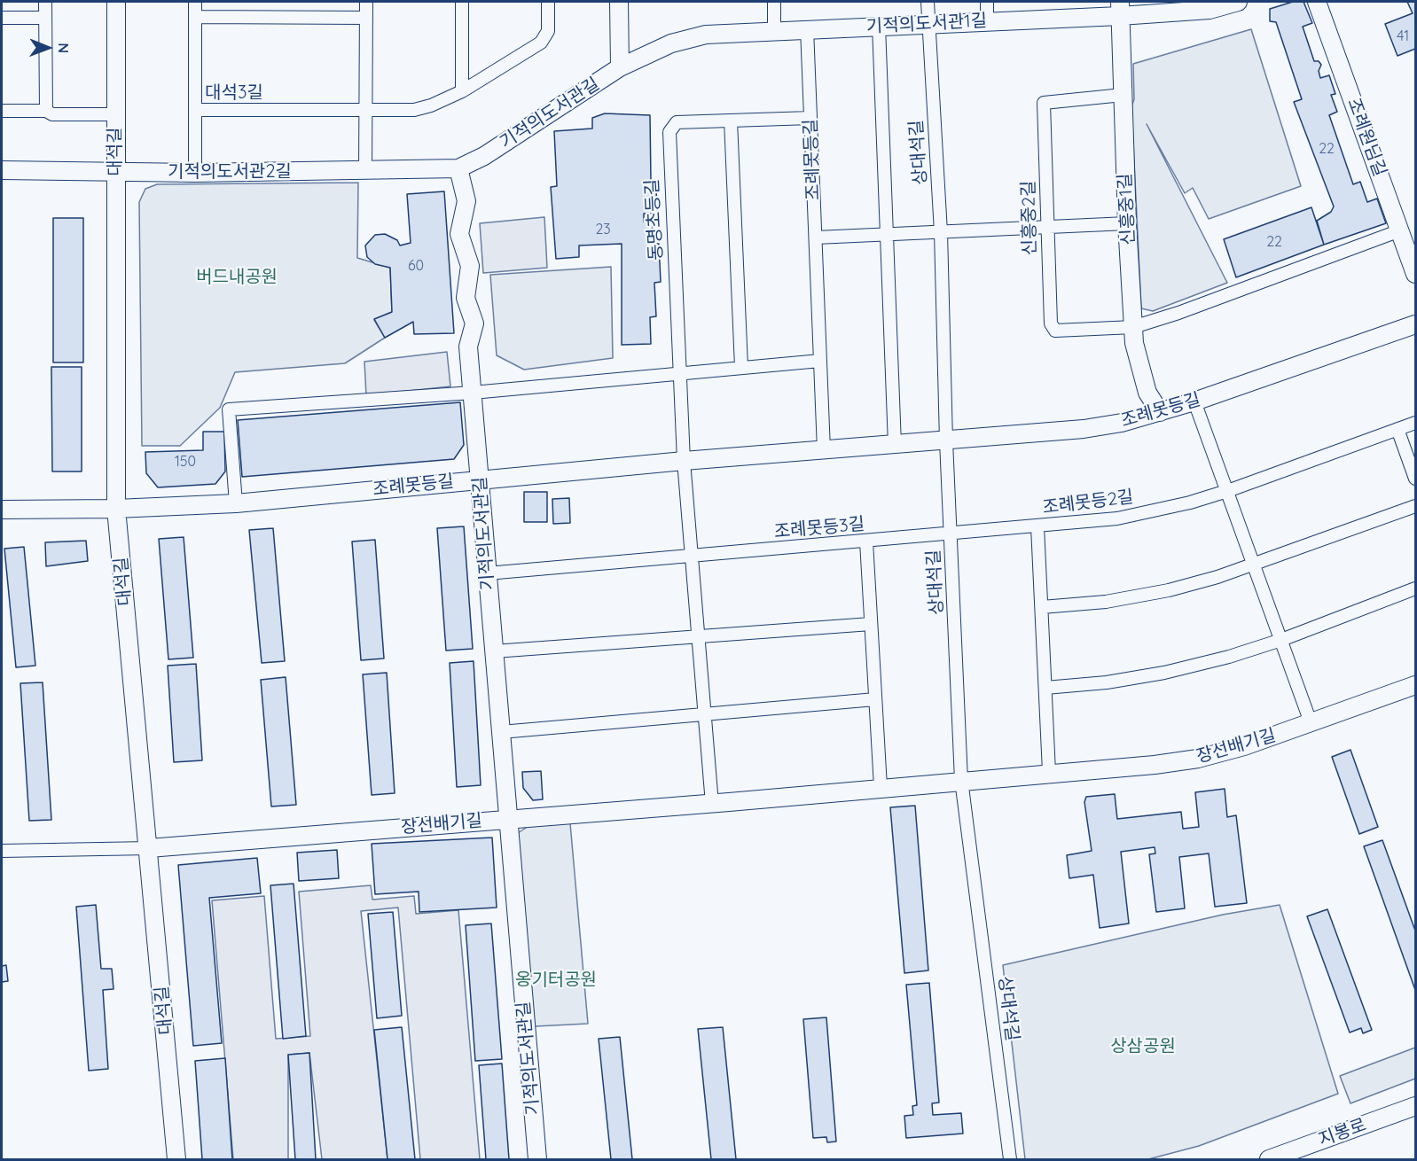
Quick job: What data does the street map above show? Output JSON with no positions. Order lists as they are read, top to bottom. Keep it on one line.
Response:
{"streets":{"street":["기적의도서관1길","대석3길","기적의도서관길","조례원님길","대석길","상대석길","조례못등길","기적의도서관2길","신흥중1길","신흥중2길","동명초등길","조례못등2길","조례못등3길","장선배기길","지봉로"]},"crossings":[["기적의도서관1길","기적의도서관길"],["기적의도서관1길","상대석길"],["기적의도서관1길","조례못등길"],["기적의도서관1길","신흥중1길"],["기적의도서관길","조례못등길"],["기적의도서관길","기적의도서관2길"],["기적의도서관길","조례못등3길"],["기적의도서관길","장선배기길"],["대석길","조례못등길"],["대석길","기적의도서관2길"],["대석길","장선배기길"],["상대석길","조례못등길"],["상대석길","조례못등2길"],["상대석길","조례못등3길"],["상대석길","장선배기길"],["조례못등길","신흥중1길"],["조례못등길","동명초등길"],["신흥중1길","신흥중2길"],["조례못등2길","조례못등3길"]],"parks":["버드내공원","옹기터공원","상삼공원"],"house_numbers":["41","22","23","22","60","150"],"north":"right"}
